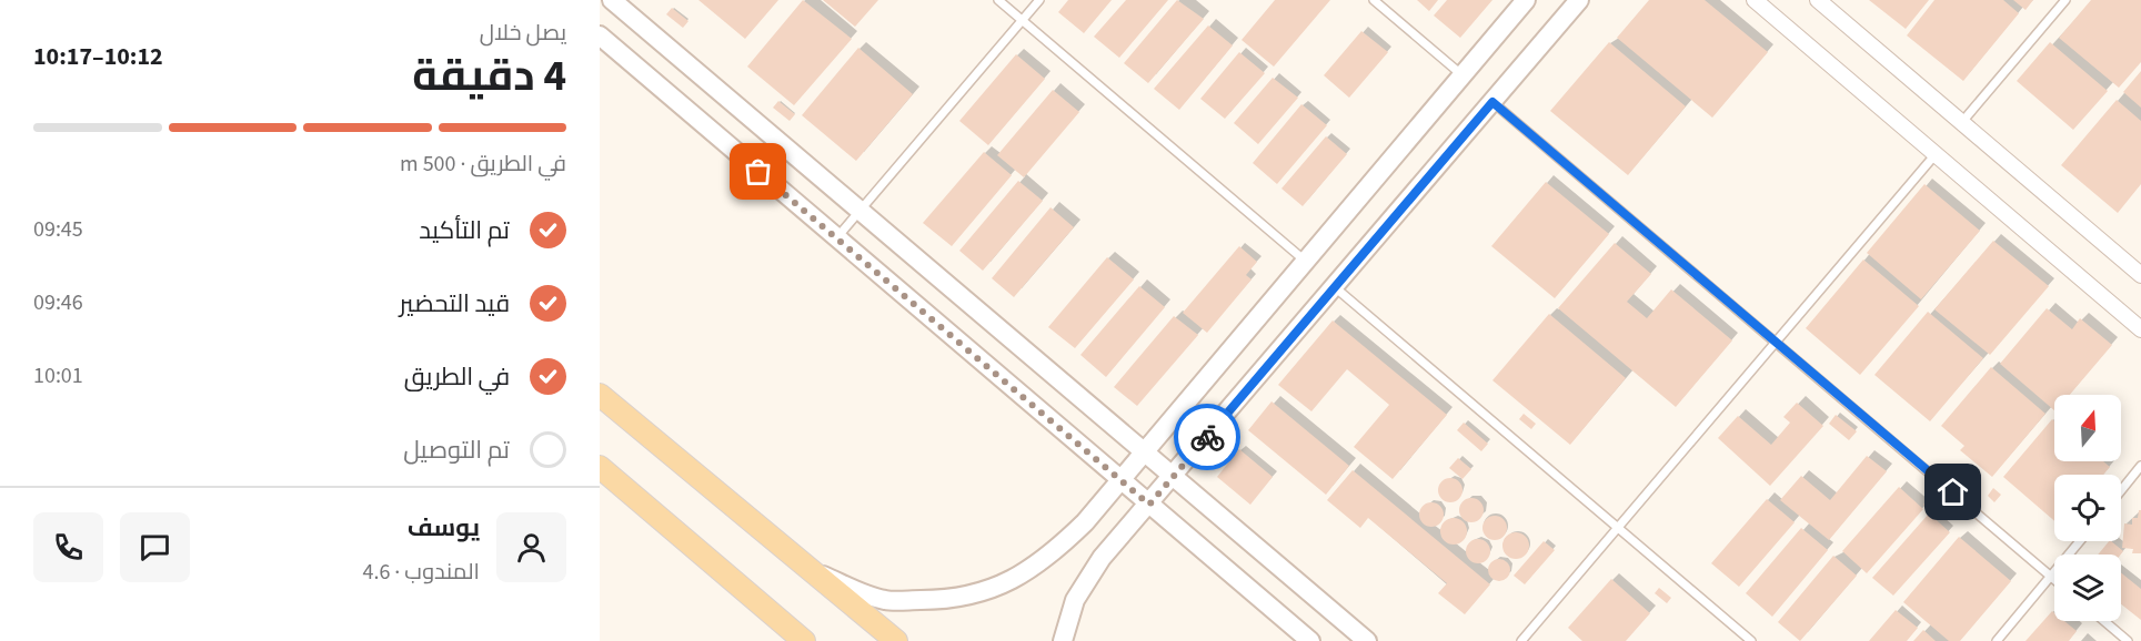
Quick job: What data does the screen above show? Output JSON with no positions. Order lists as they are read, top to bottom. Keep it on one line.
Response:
{"north":"top","page":{"heading":["4 دقيقة","يصل خلال","10:12–10:17"],"panel":["يوسف","المندوب · 4.6"],"bar":"في الطريق · 500 m","list":[["تم التأكيد","09:45"],["قيد التحضير","09:46"],["في الطريق","10:01"],"تم التوصيل"]}}
